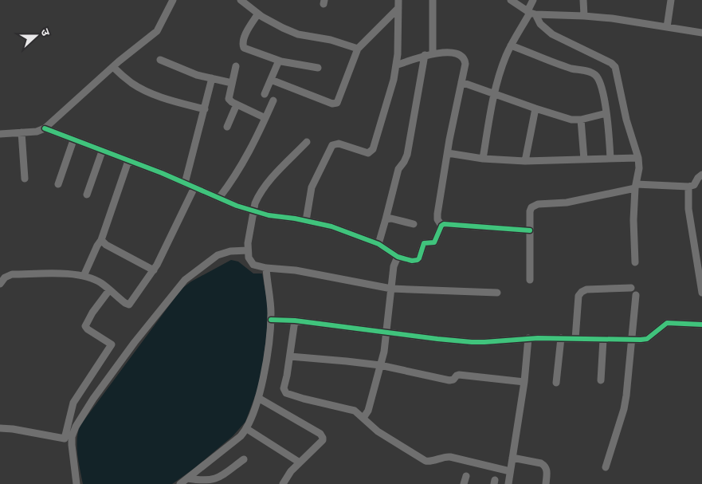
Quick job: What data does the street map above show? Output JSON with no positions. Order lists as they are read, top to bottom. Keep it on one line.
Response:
{"north":"right"}
